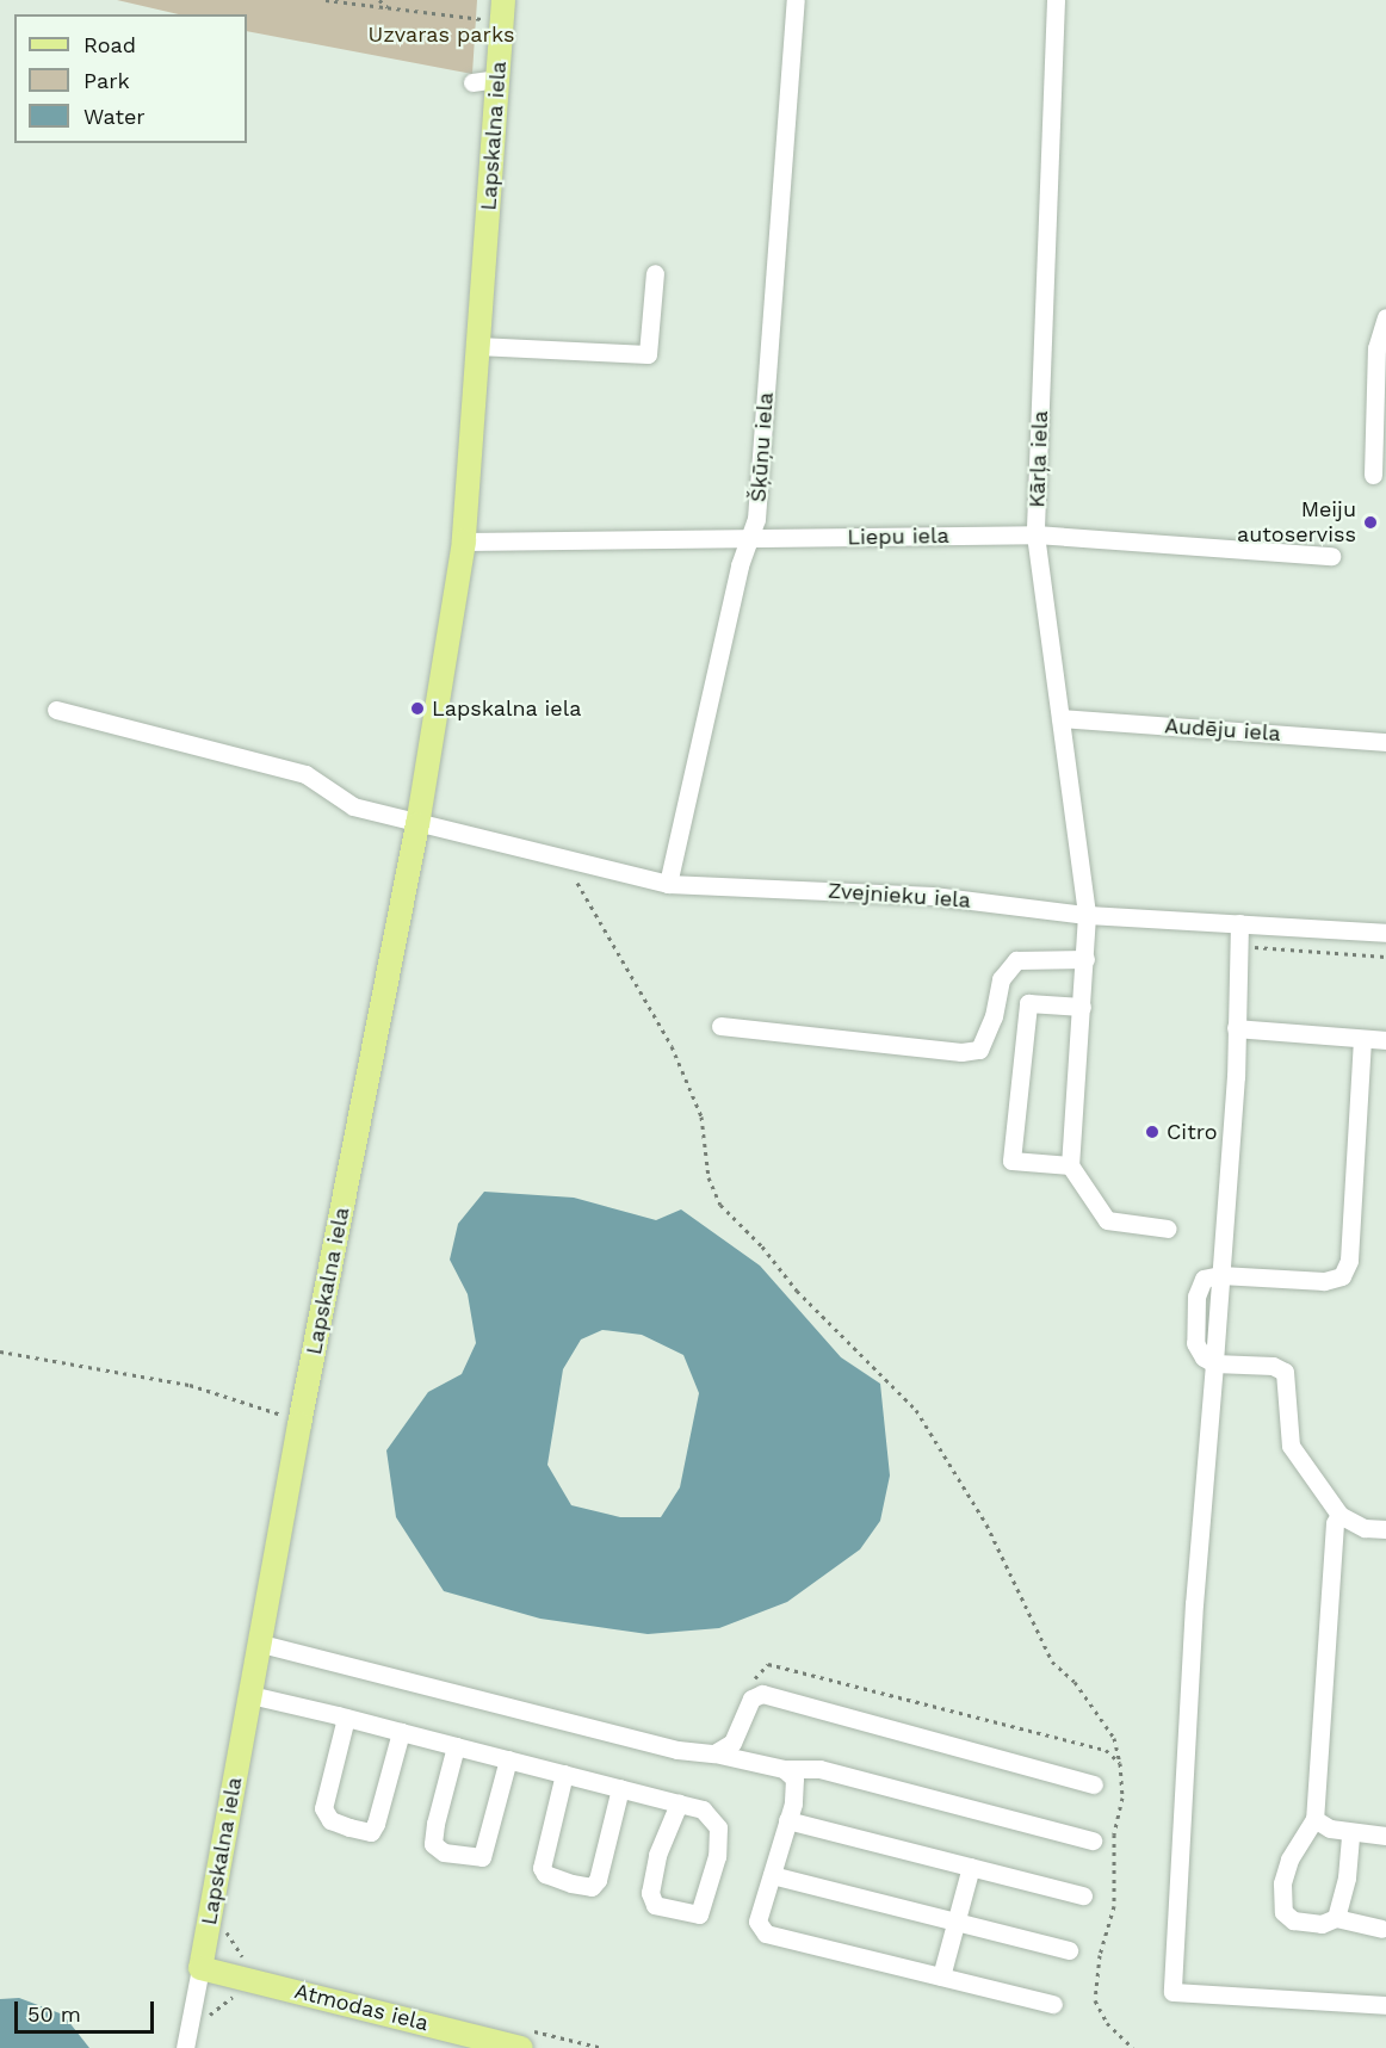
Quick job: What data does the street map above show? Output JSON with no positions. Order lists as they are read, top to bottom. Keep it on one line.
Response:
{"streets":{"main road":["Lapskalna iela","Atmodas iela"],"street":["Šķūņu iela","Kārļa iela","Liepu iela","Audēju iela","Zvejnieku iela"]},"crossings":[["Lapskalna iela","Liepu iela"],["Lapskalna iela","Zvejnieku iela"],["Lapskalna iela","Atmodas iela"],["Šķūņu iela","Liepu iela"],["Šķūņu iela","Zvejnieku iela"],["Kārļa iela","Liepu iela"],["Kārļa iela","Audēju iela"],["Kārļa iela","Zvejnieku iela"]],"parks":["Uzvaras parks"],"places":["Meiju autoserviss","Lapskalna iela","Citro"],"legend":["Road","Park","Water"],"scale_bar":"50 m"}
